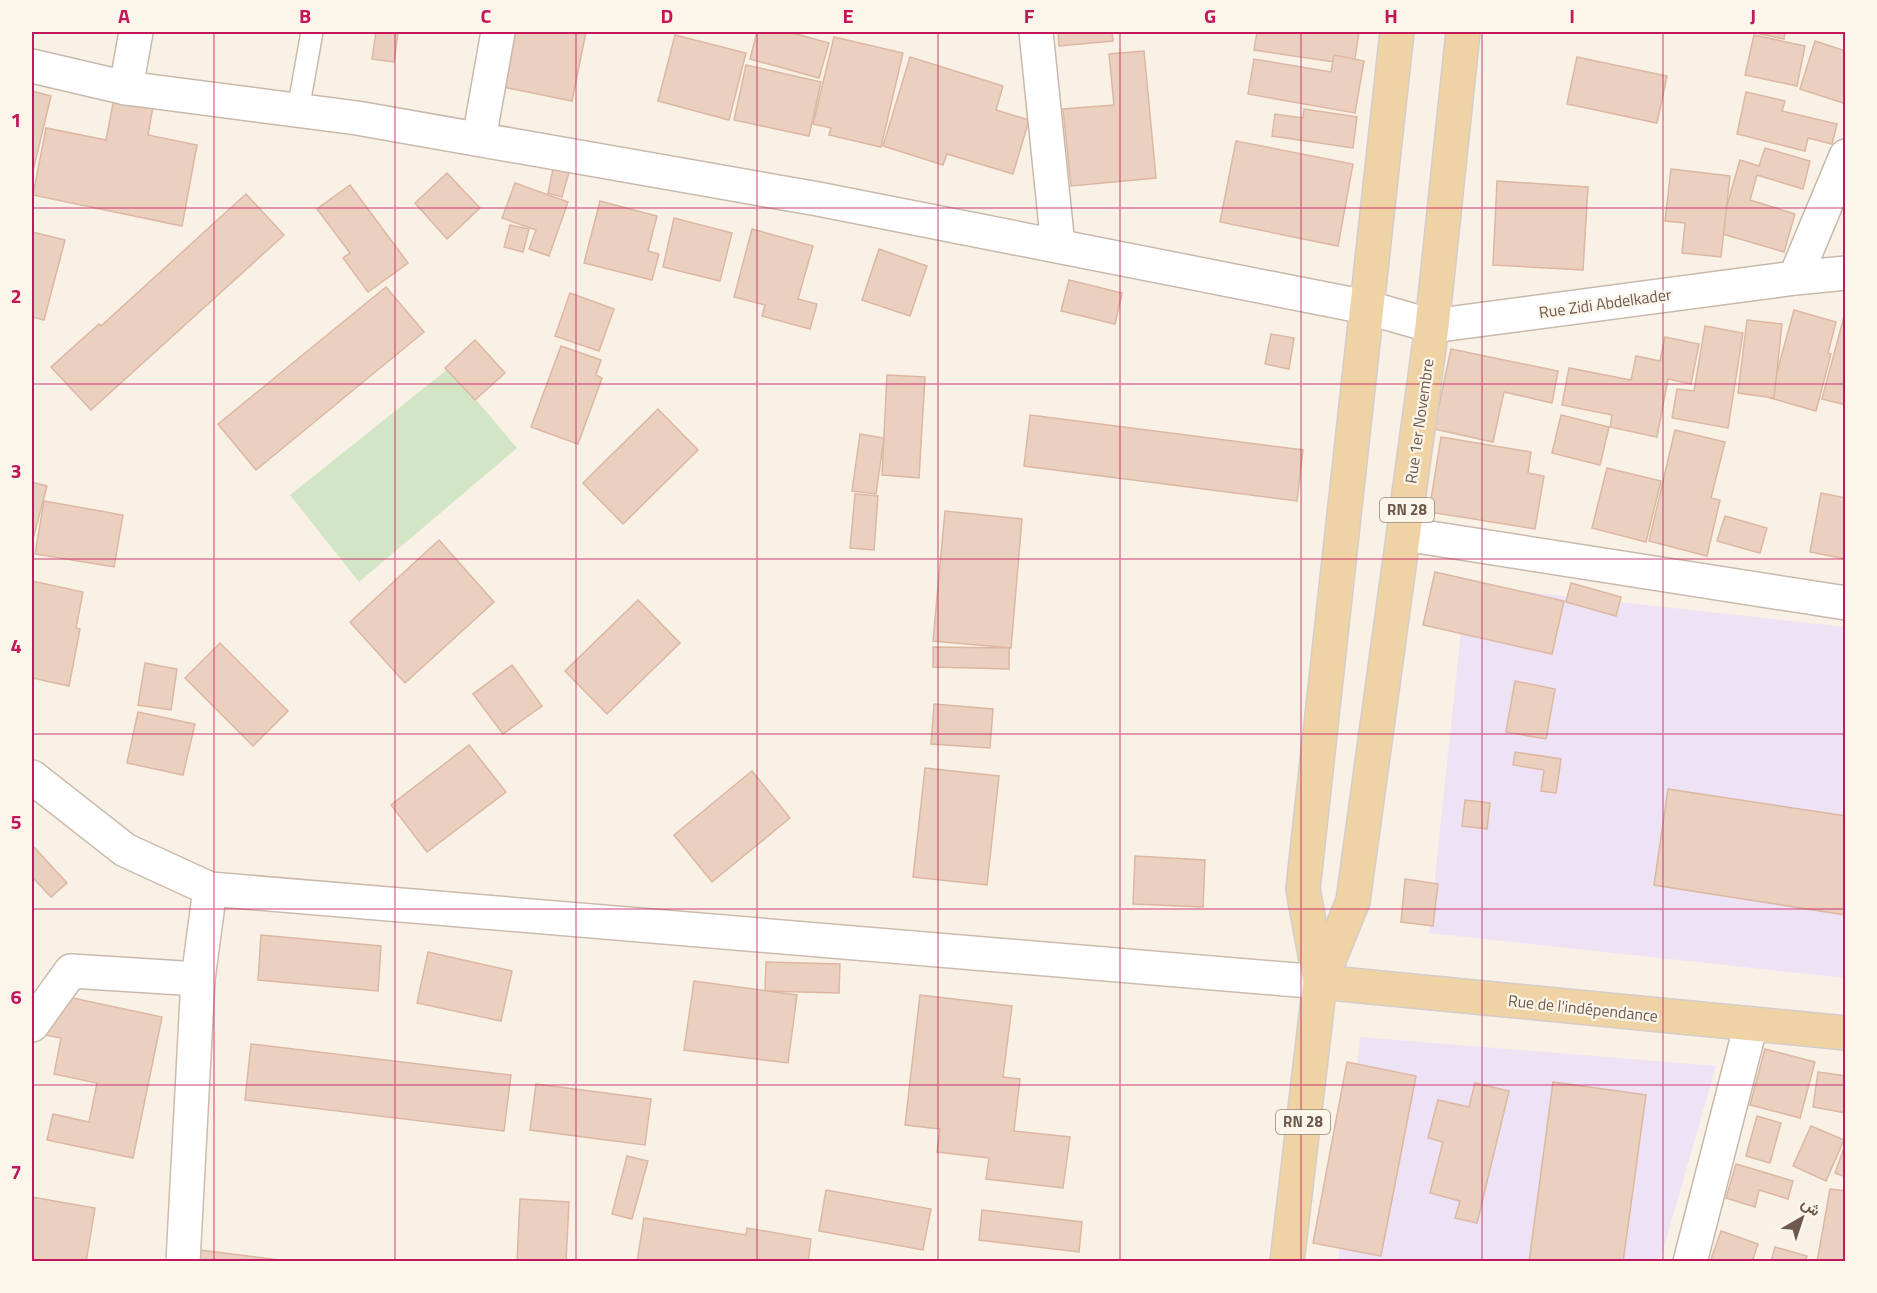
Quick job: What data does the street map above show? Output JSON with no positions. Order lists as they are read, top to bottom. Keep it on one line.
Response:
{"streets":{"main road":["Rue 1er Novembre","RN 28","Rue de l'indépendance"],"street":["Rue Zidi Abdelkader"]},"crossings":[["Rue Zidi Abdelkader","Rue 1er Novembre"],["Rue Zidi Abdelkader","RN 28"],["Rue 1er Novembre","RN 28"],["Rue 1er Novembre","Rue de l'indépendance"],["RN 28","Rue de l'indépendance"]],"north":"top right","grid":{"columns":["A","B","C","D","E","F","G","H","I","J"],"rows":["1","2","3","4","5","6","7"]}}
